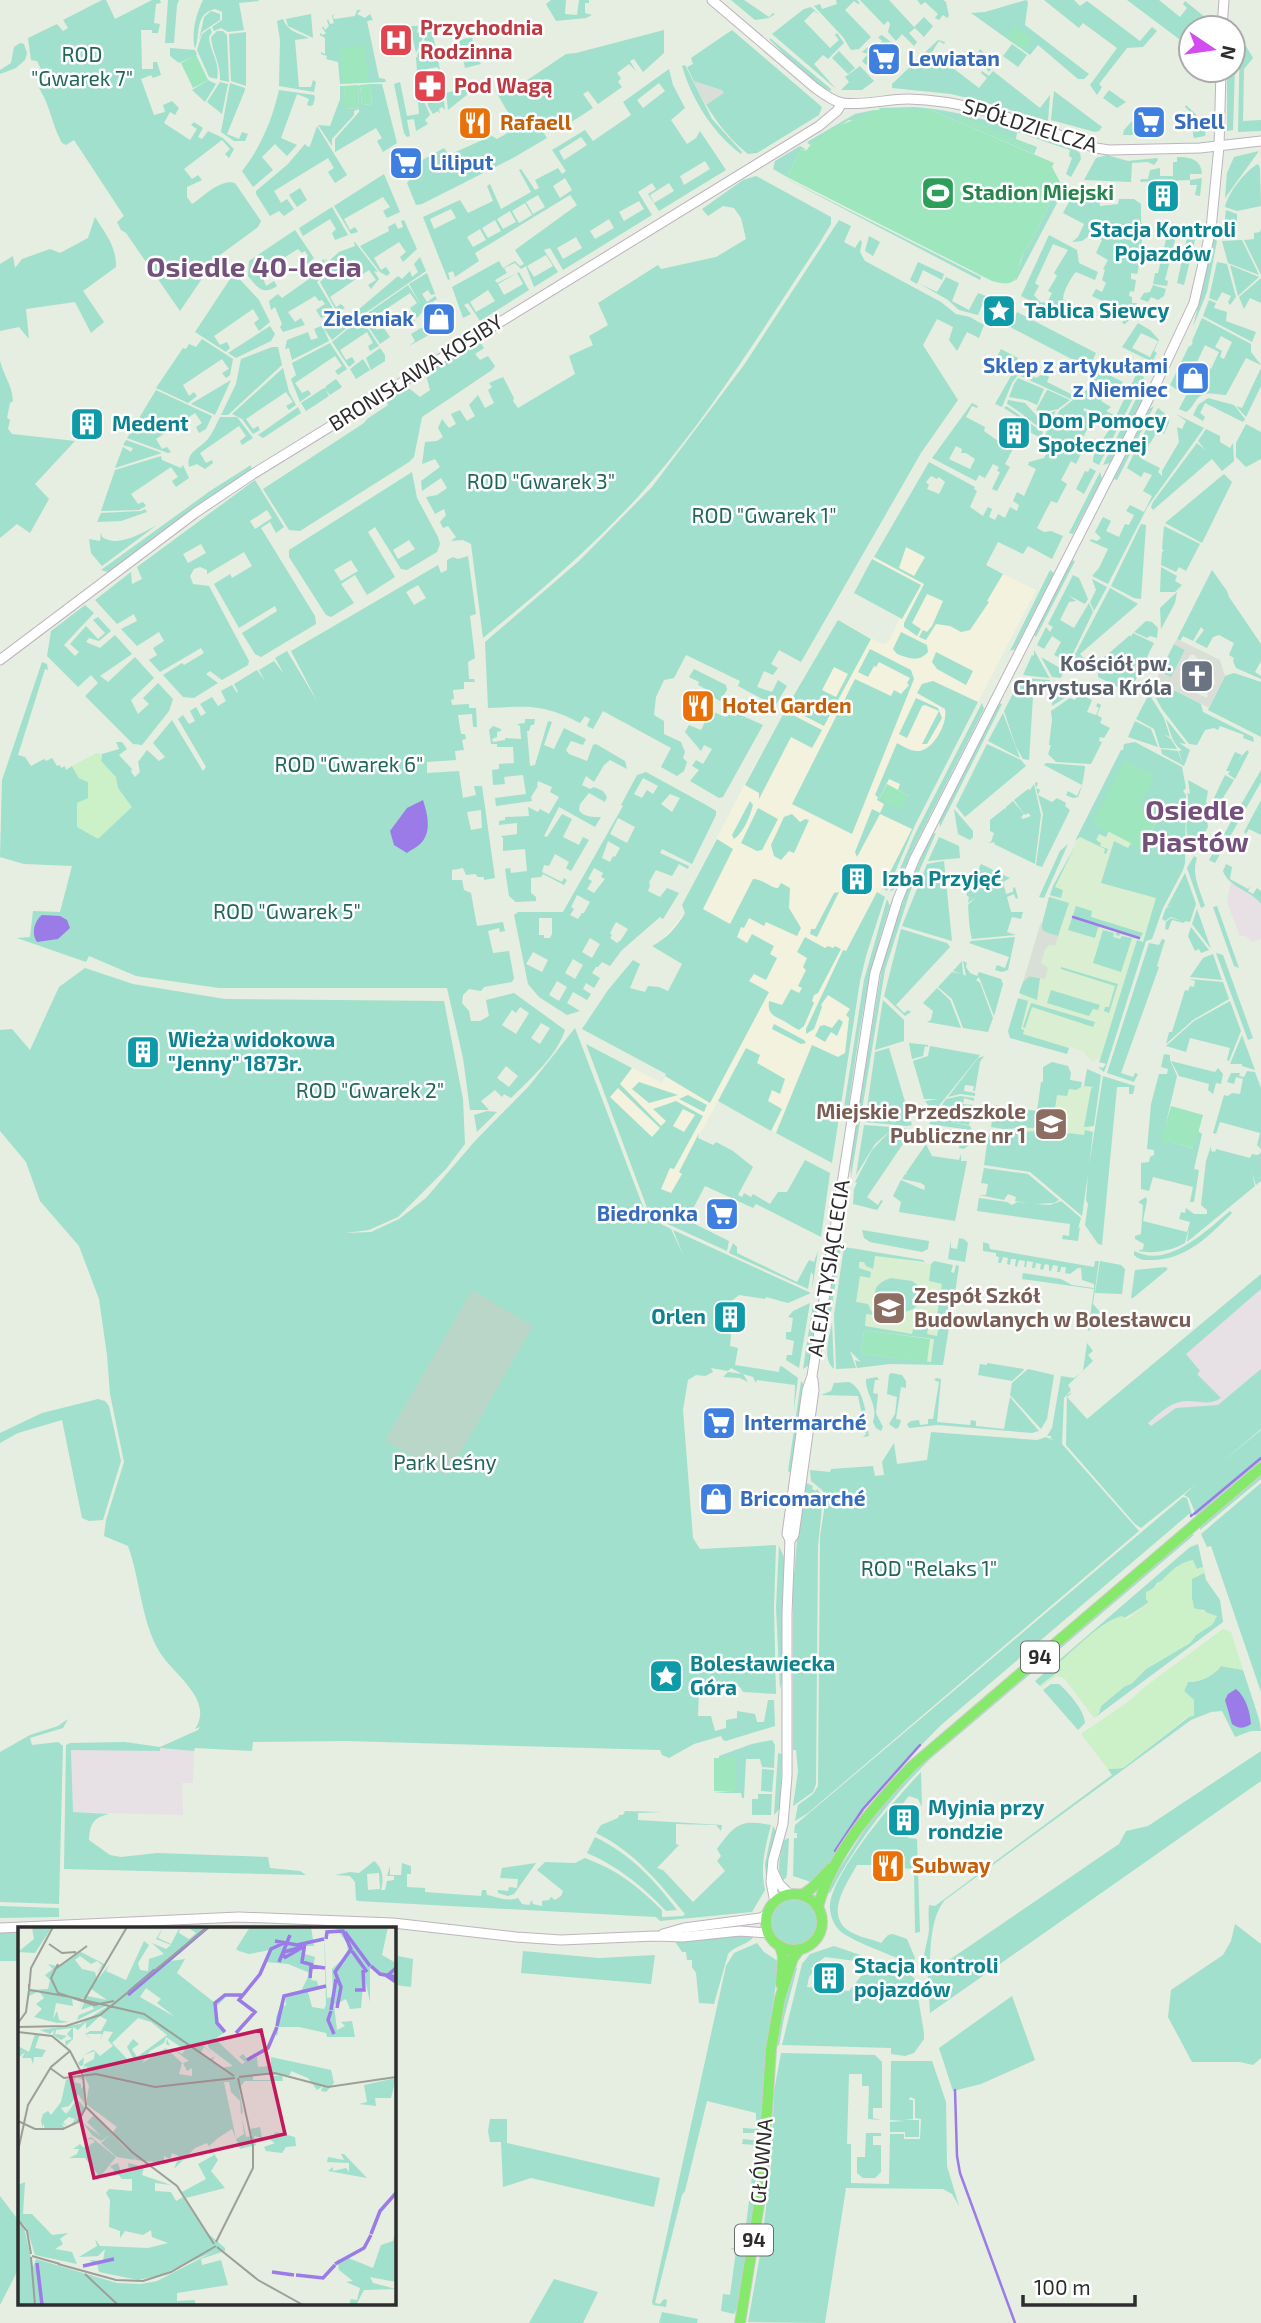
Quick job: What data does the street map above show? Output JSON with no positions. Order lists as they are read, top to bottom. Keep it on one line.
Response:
{"streets":{"main road":["94","GŁÓWNA"],"street":["SPÓŁDZIELCZA","BRONISŁAWA KOSIBY","ALEJA TYSIĄCLECIA"]},"crossings":[["SPÓŁDZIELCZA","BRONISŁAWA KOSIBY"],["SPÓŁDZIELCZA","ALEJA TYSIĄCLECIA"],["ALEJA TYSIĄCLECIA","94"],["ALEJA TYSIĄCLECIA","GŁÓWNA"],["94","GŁÓWNA"]],"districts":["Osiedle 40-lecia","Osiedle Piastów"],"parks":["ROD \"Gwarek 7\"","ROD \"Gwarek 3\"","ROD \"Gwarek 1\"","ROD \"Gwarek 6\"","ROD \"Gwarek 5\"","ROD \"Gwarek 2\"","Park Leśny","ROD \"Relaks 1\""],"places":{"hospital":["Przychodnia Rodzinna"],"supermarket":["Lewiatan","Shell","Liliput","Biedronka","Intermarché"],"pharmacy":["Pod Wagą"],"restaurant":["Rafaell","Hotel Garden","Subway"],"sports":["Stadion Miejski"],"building":["Stacja Kontroli Pojazdów","Medent","Dom Pomocy Społecznej","Izba Przyjęć","Wieża widokowa \"Jenny\" 1873r.","Orlen","Myjnia przy rondzie","Stacja kontroli pojazdów"],"place":["Tablica Siewcy","Bolesławiecka Góra"],"shop":["Zieleniak","Sklep z artykułami z Niemiec","Bricomarché"],"church":["Kościół pw. Chrystusa Króla"],"school or university":["Miejskie Przedszkole Publiczne nr 1","Zespół Szkół Budowlanych w Bolesławcu"]},"scale_bar":"100 m","north":"right"}
